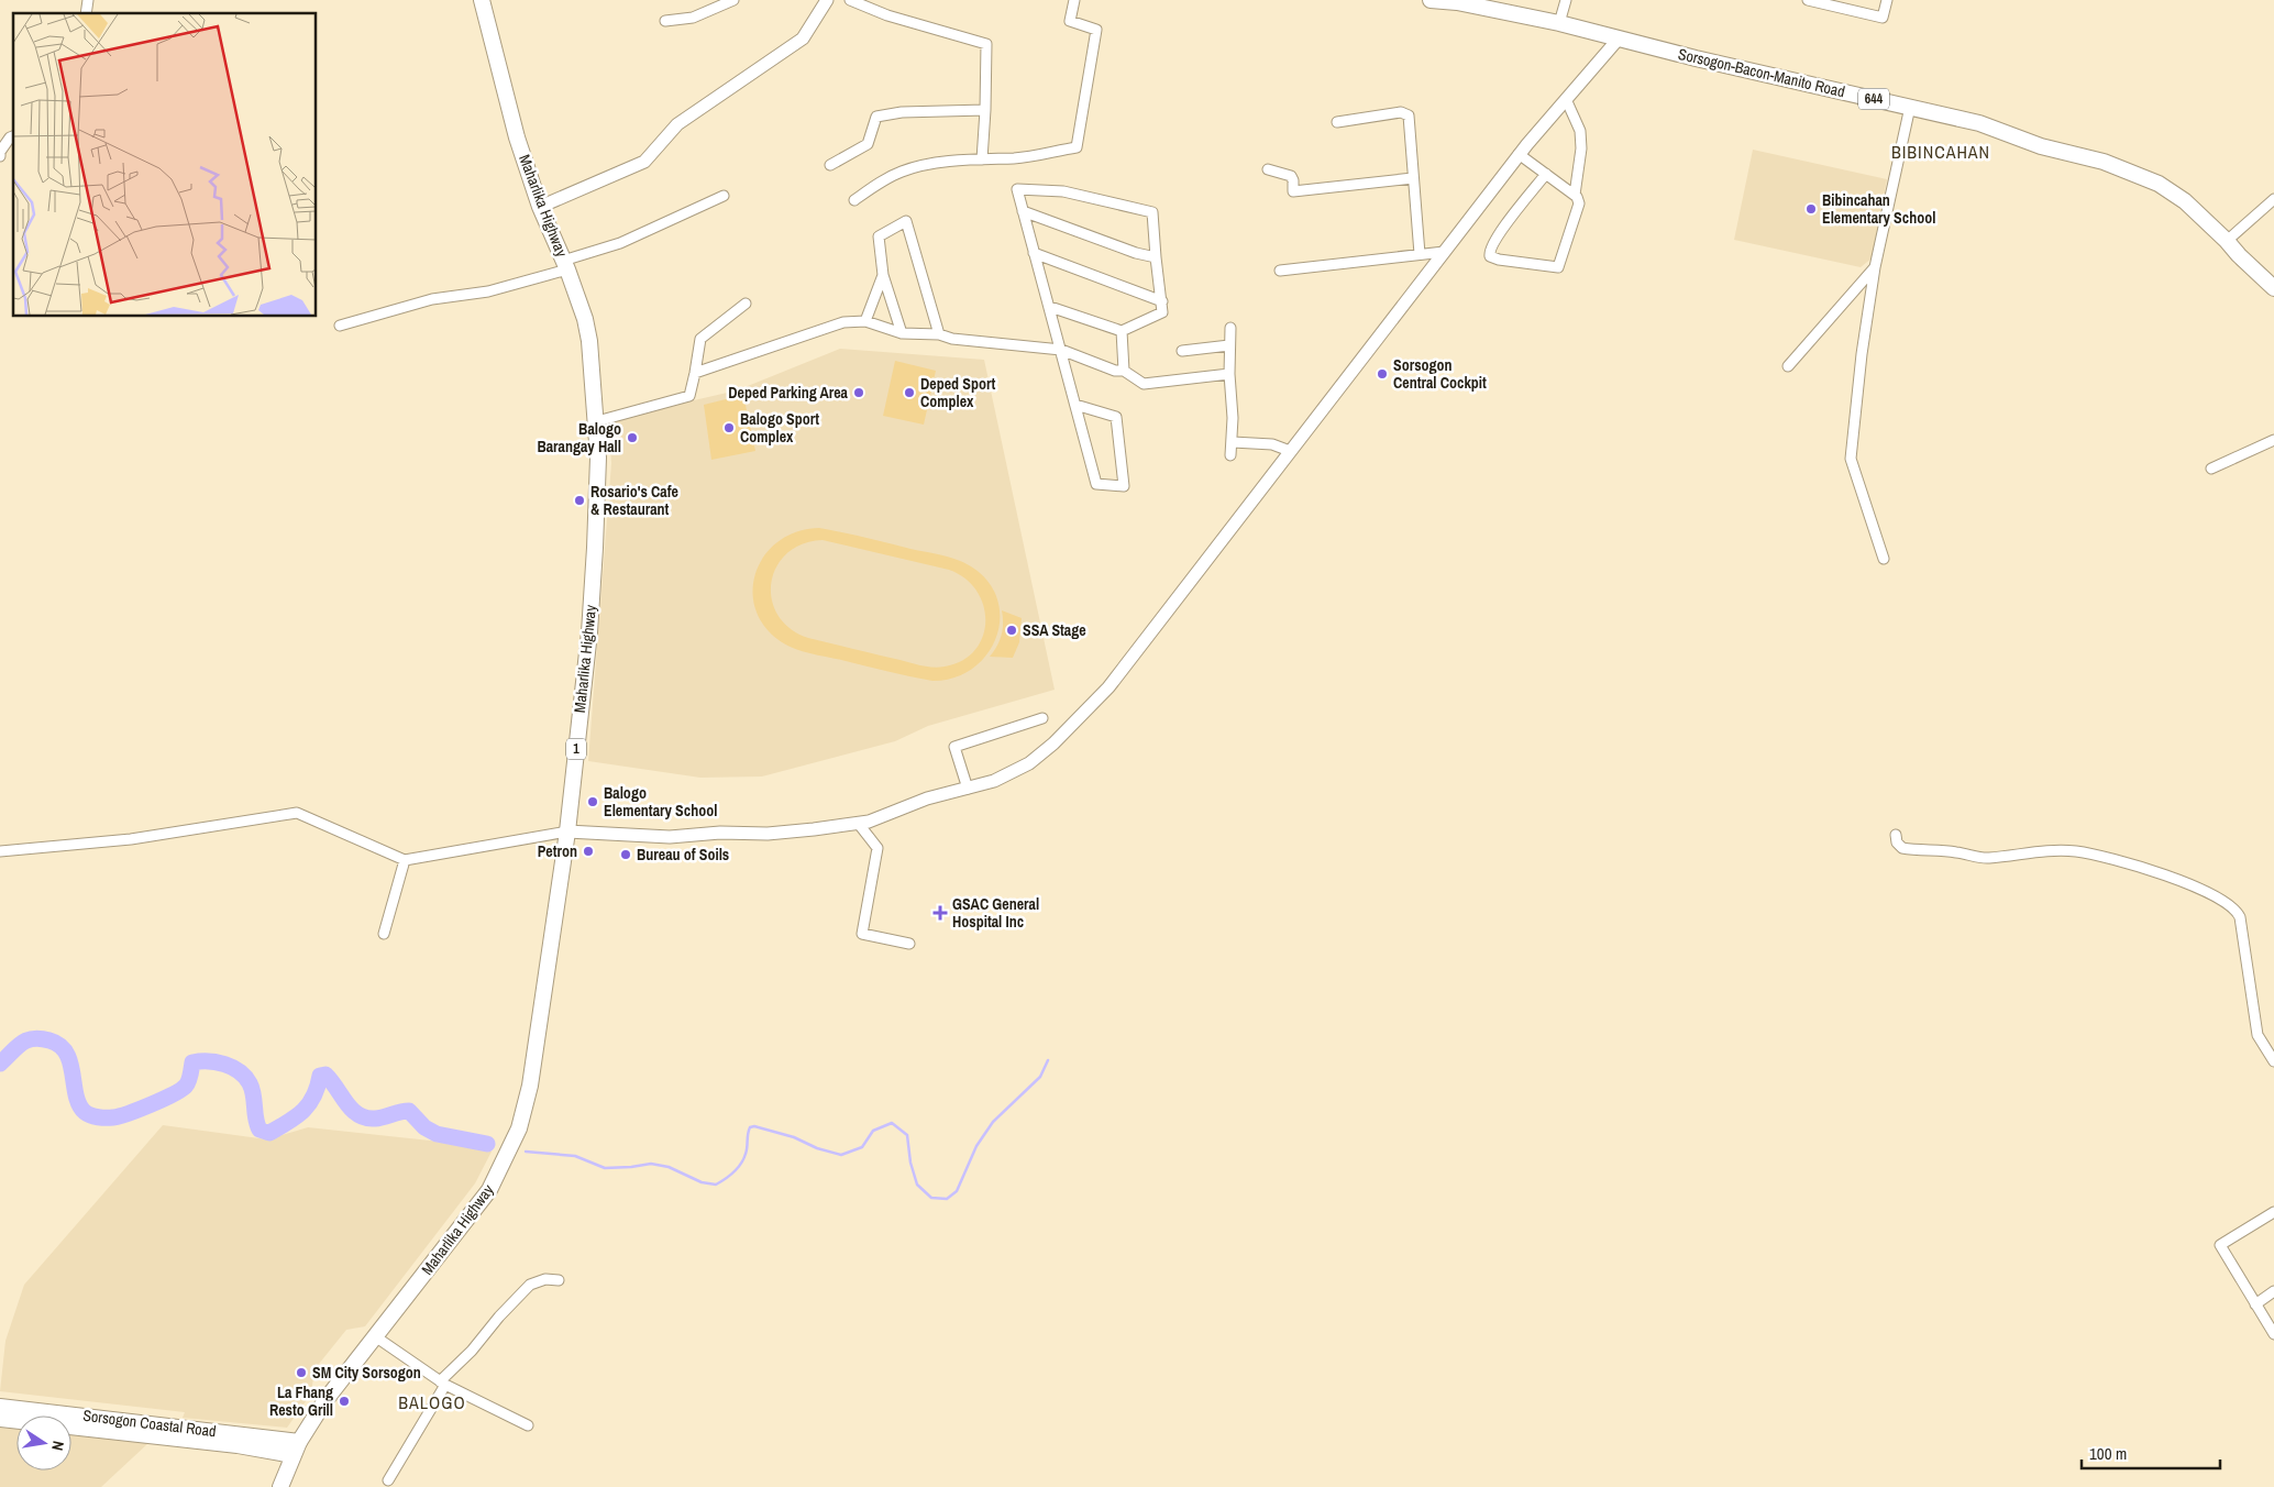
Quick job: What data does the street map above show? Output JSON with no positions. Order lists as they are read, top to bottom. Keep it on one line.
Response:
{"streets":{"main road":["Sorsogon-Bacon-Manito Road","644","Maharlika Highway","1","Sorsogon Coastal Road"]},"crossings":[["Maharlika Highway","Sorsogon Coastal Road"]],"districts":["BIBINCAHAN","BALOGO"],"places":{"other":["Bibincahan Elementary School","Sorsogon Central Cockpit","Deped Parking Area","Deped Sport Complex","Balogo Sport Complex","Balogo Barangay Hall","Rosario's Cafe & Restaurant","SSA Stage","Balogo Elementary School","Petron","Bureau of Soils","SM City Sorsogon","La Fhang Resto Grill"],"health":["GSAC General Hospital Inc"]},"scale_bar":"100 m","north":"right"}
